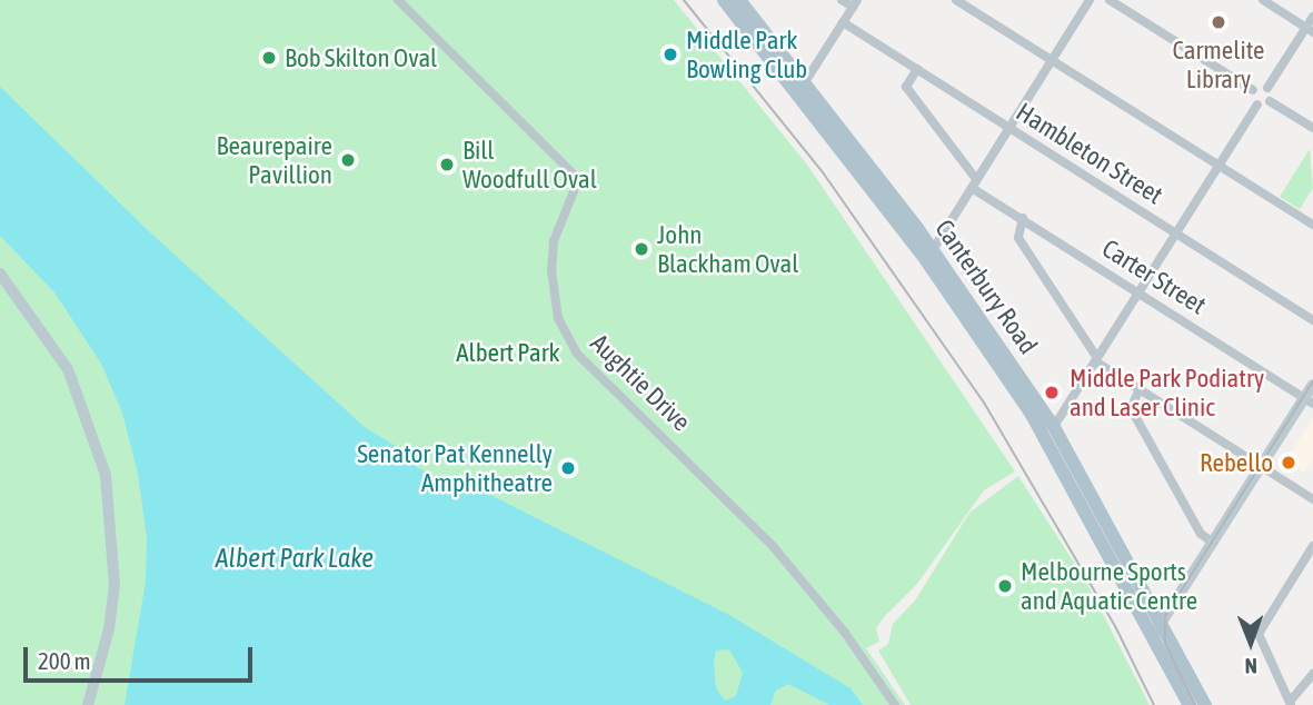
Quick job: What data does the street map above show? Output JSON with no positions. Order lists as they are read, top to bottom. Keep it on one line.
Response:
{"streets":{"main road":["Canterbury Road"],"street":["Hambleton Street","Carter Street","Aughtie Drive"]},"water":["Albert Park Lake"],"parks":["Albert Park"],"places":["Carmelite Library","Middle Park Bowling Club","Bob Skilton Oval","Beaurepaire Pavillion","Bill Woodfull Oval","John Blackham Oval","Middle Park Podiatry and Laser Clinic","Rebello","Senator Pat Kennelly Amphitheatre","Melbourne Sports and Aquatic Centre"],"scale_bar":"200 m","north":"bottom"}
